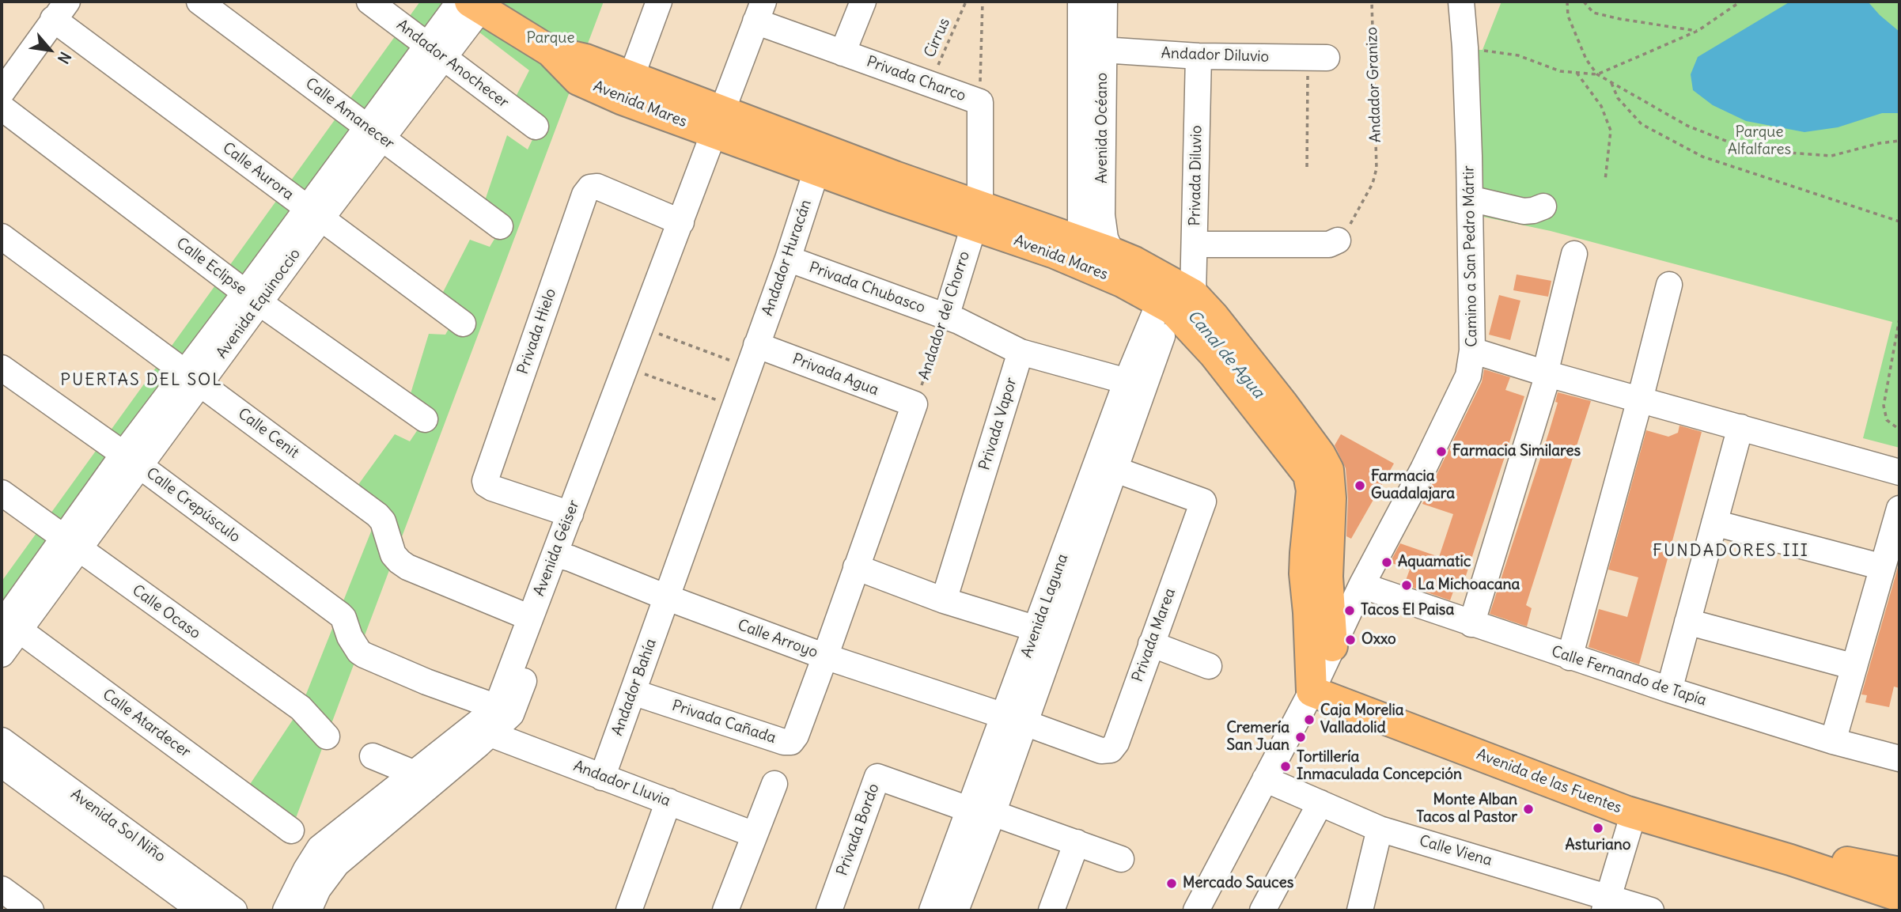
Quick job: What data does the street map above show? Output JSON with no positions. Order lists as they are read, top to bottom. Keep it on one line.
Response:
{"streets":{"main road":["Avenida Mares","Avenida de las Fuentes"],"street":["Andador Diluvio","Andador Anochecer","Privada Charco","Calle Amanecer","Avenida Océano","Calle Aurora","Privada Diluvio","Camino a San Pedro Mártir","Andador Huracán","Calle Eclipse","Privada Chubasco","Avenida Equinoccio","Andador del Chorro","Privada Hielo","Privada Agua","Privada Vapor","Calle Cenit","Calle Crepúsculo","Avenida Géiser","Avenida Laguna","Calle Ocaso","Privada Marea","Calle Arroyo","Calle Fernando de Tapía","Andador Bahía","Privada Cañada","Calle Atardecer","Andador Lluvia","Avenida Sol Niño","Privada Bordo","Calle Viena"],"path":["Cirrus","Andador Granizo"]},"crossings":[["Cirrus","Privada Charco"],["Andador Diluvio","Avenida Océano"],["Andador Diluvio","Privada Diluvio"],["Andador Anochecer","Avenida Equinoccio"],["Privada Charco","Avenida Mares"],["Privada Charco","Andador del Chorro"],["Avenida Mares","Avenida Océano"],["Avenida Mares","Privada Diluvio"],["Avenida Mares","Camino a San Pedro Mártir"],["Avenida Mares","Andador Huracán"],["Avenida Mares","Avenida Equinoccio"],["Avenida Mares","Andador del Chorro"],["Avenida Mares","Avenida Géiser"],["Avenida Mares","Avenida Laguna"],["Avenida Mares","Avenida de las Fuentes"],["Calle Amanecer","Avenida Equinoccio"],["Calle Aurora","Avenida Equinoccio"],["Privada Diluvio","Avenida Laguna"],["Camino a San Pedro Mártir","Calle Fernando de Tapía"],["Camino a San Pedro Mártir","Avenida de las Fuentes"],["Camino a San Pedro Mártir","Calle Viena"],["Andador Huracán","Privada Chubasco"],["Andador Huracán","Privada Agua"],["Calle Eclipse","Avenida Equinoccio"],["Privada Chubasco","Andador del Chorro"],["Privada Chubasco","Privada Vapor"],["Avenida Equinoccio","Calle Cenit"],["Avenida Equinoccio","Calle Crepúsculo"],["Avenida Equinoccio","Calle Ocaso"],["Avenida Equinoccio","Calle Atardecer"],["Andador del Chorro","Privada Agua"],["Privada Hielo","Avenida Géiser"],["Calle Cenit","Avenida Géiser"],["Calle Crepúsculo","Avenida Géiser"],["Avenida Géiser","Calle Arroyo"],["Avenida Géiser","Andador Lluvia"],["Avenida Laguna","Privada Marea"],["Avenida Laguna","Calle Arroyo"],["Avenida Laguna","Privada Bordo"],["Privada Marea","Calle Arroyo"],["Calle Arroyo","Andador Bahía"],["Calle Arroyo","Privada Cañada"],["Andador Bahía","Privada Cañada"],["Andador Bahía","Andador Lluvia"]],"districts":["PUERTAS DEL SOL","FUNDADORES III"],"water":["Canal de Agua"],"parks":["Parque","Parque Alfalfares"],"places":["Farmacia Similares","Farmacia Guadalajara","Aquamatic","La Michoacana","Tacos El Paisa","Oxxo","Caja Morelia Valladolid","Cremería San Juan","Tortillería Inmaculada Concepción","Monte Alban Tacos al Pastor","Asturiano","Mercado Sauces"],"north":"bottom right"}
